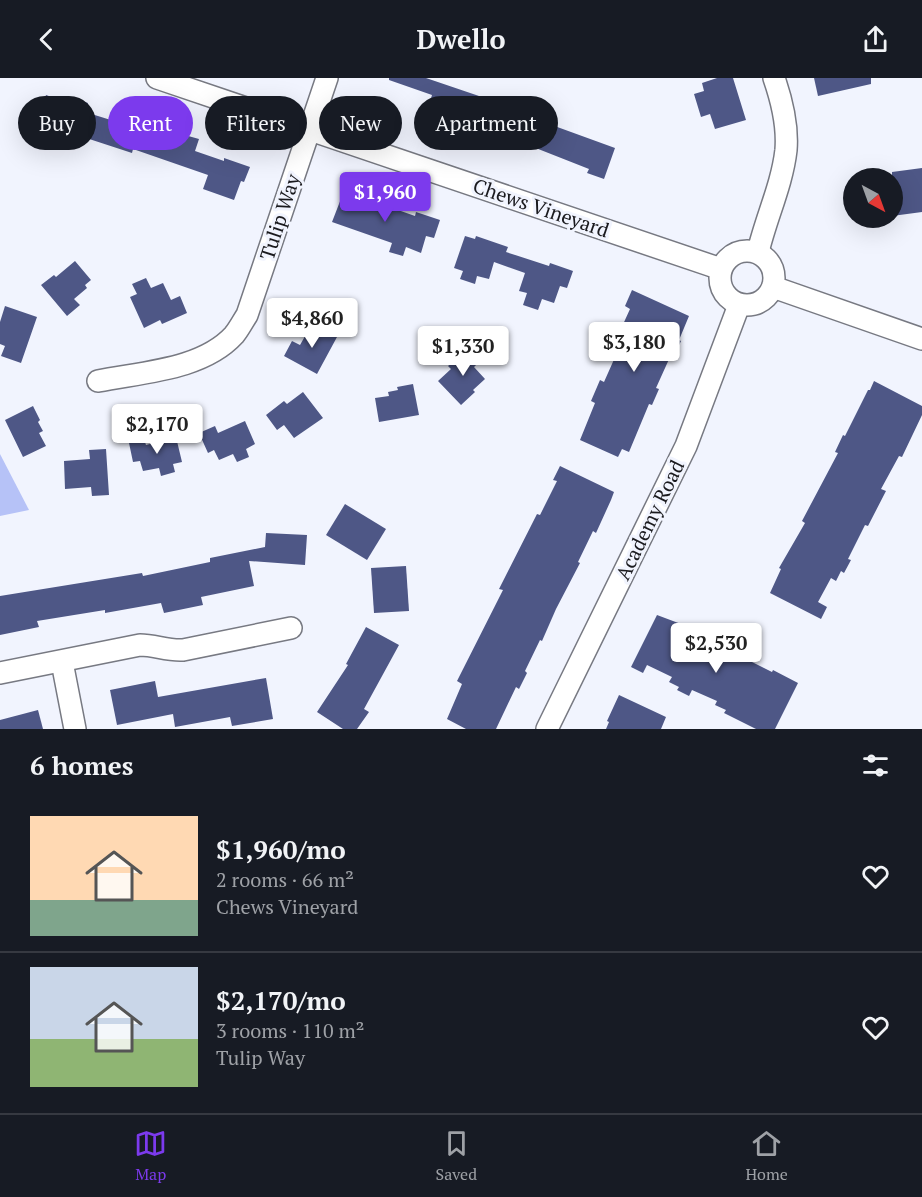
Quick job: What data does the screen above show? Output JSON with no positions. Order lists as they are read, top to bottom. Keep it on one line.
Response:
{"streets":{"street":["Chews Vineyard","Tulip Way","Academy Road"]},"crossings":[["Chews Vineyard","Tulip Way"],["Chews Vineyard","Academy Road"]],"north":"bottom right","page":{"header":"Dwello","chip":["Buy","Rent","Filters","New","Apartment"],"price":["$1,960","$4,860","$3,180","$1,330","$2,170","$2,530"],"heading":"6 homes","list":[{"name":"$1,960/mo","note":"2 rooms · 66 m² · Chews Vineyard"},{"name":"$2,170/mo","note":"3 rooms · 110 m² · Tulip Way"}],"tabs":["Map","Saved","Home"]}}
